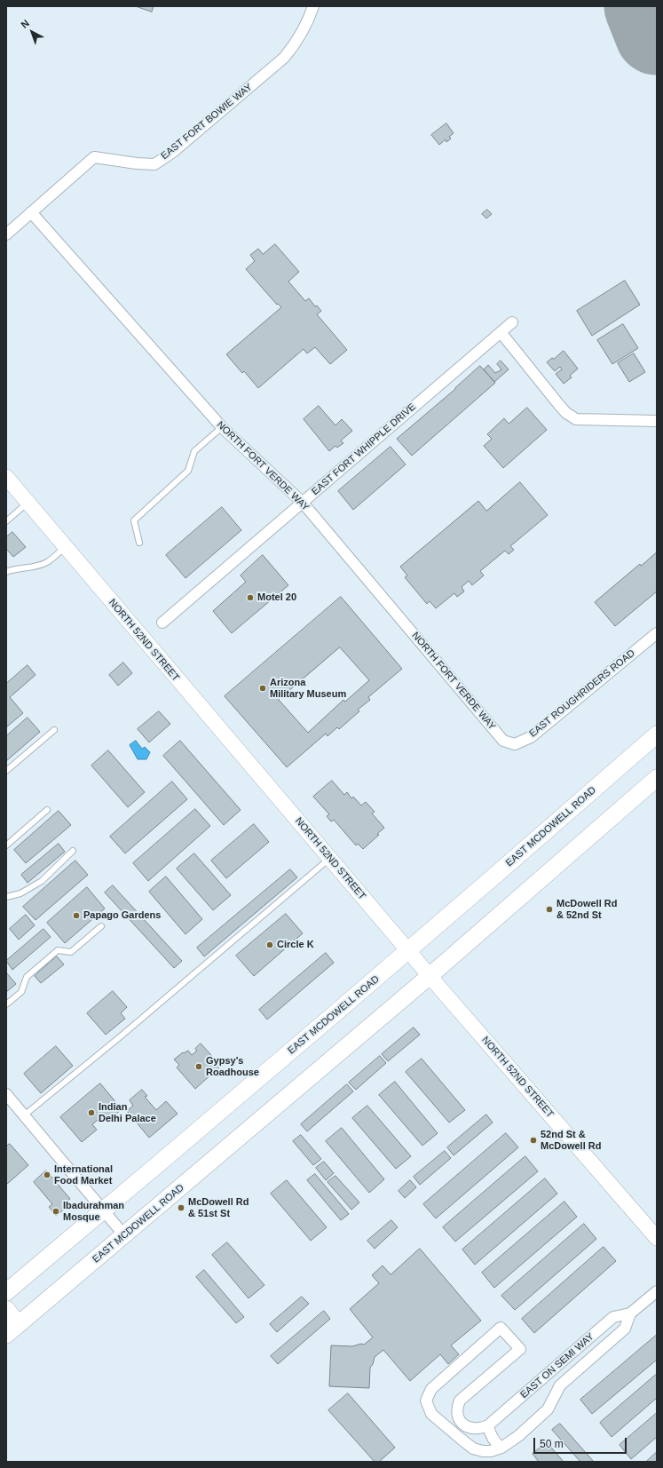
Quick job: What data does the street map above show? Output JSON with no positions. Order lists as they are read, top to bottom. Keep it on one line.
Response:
{"streets":{"main road":["NORTH 52ND STREET","EAST MCDOWELL ROAD"],"street":["EAST FORT BOWIE WAY","EAST FORT WHIPPLE DRIVE","NORTH FORT VERDE WAY","EAST ROUGHRIDERS ROAD","EAST ON SEMI WAY"]},"crossings":[["EAST FORT BOWIE WAY","NORTH FORT VERDE WAY"],["EAST FORT WHIPPLE DRIVE","NORTH FORT VERDE WAY"],["NORTH FORT VERDE WAY","EAST ROUGHRIDERS ROAD"],["NORTH 52ND STREET","EAST MCDOWELL ROAD"]],"places":["Motel 20","Arizona Military Museum","McDowell Rd & 52nd St","Papago Gardens","Circle K","Gypsy's Roadhouse","Indian Delhi Palace","52nd St & McDowell Rd","International Food Market","McDowell Rd & 51st St","Ibadurahman Mosque"],"scale_bar":"50 m","north":"top left"}
